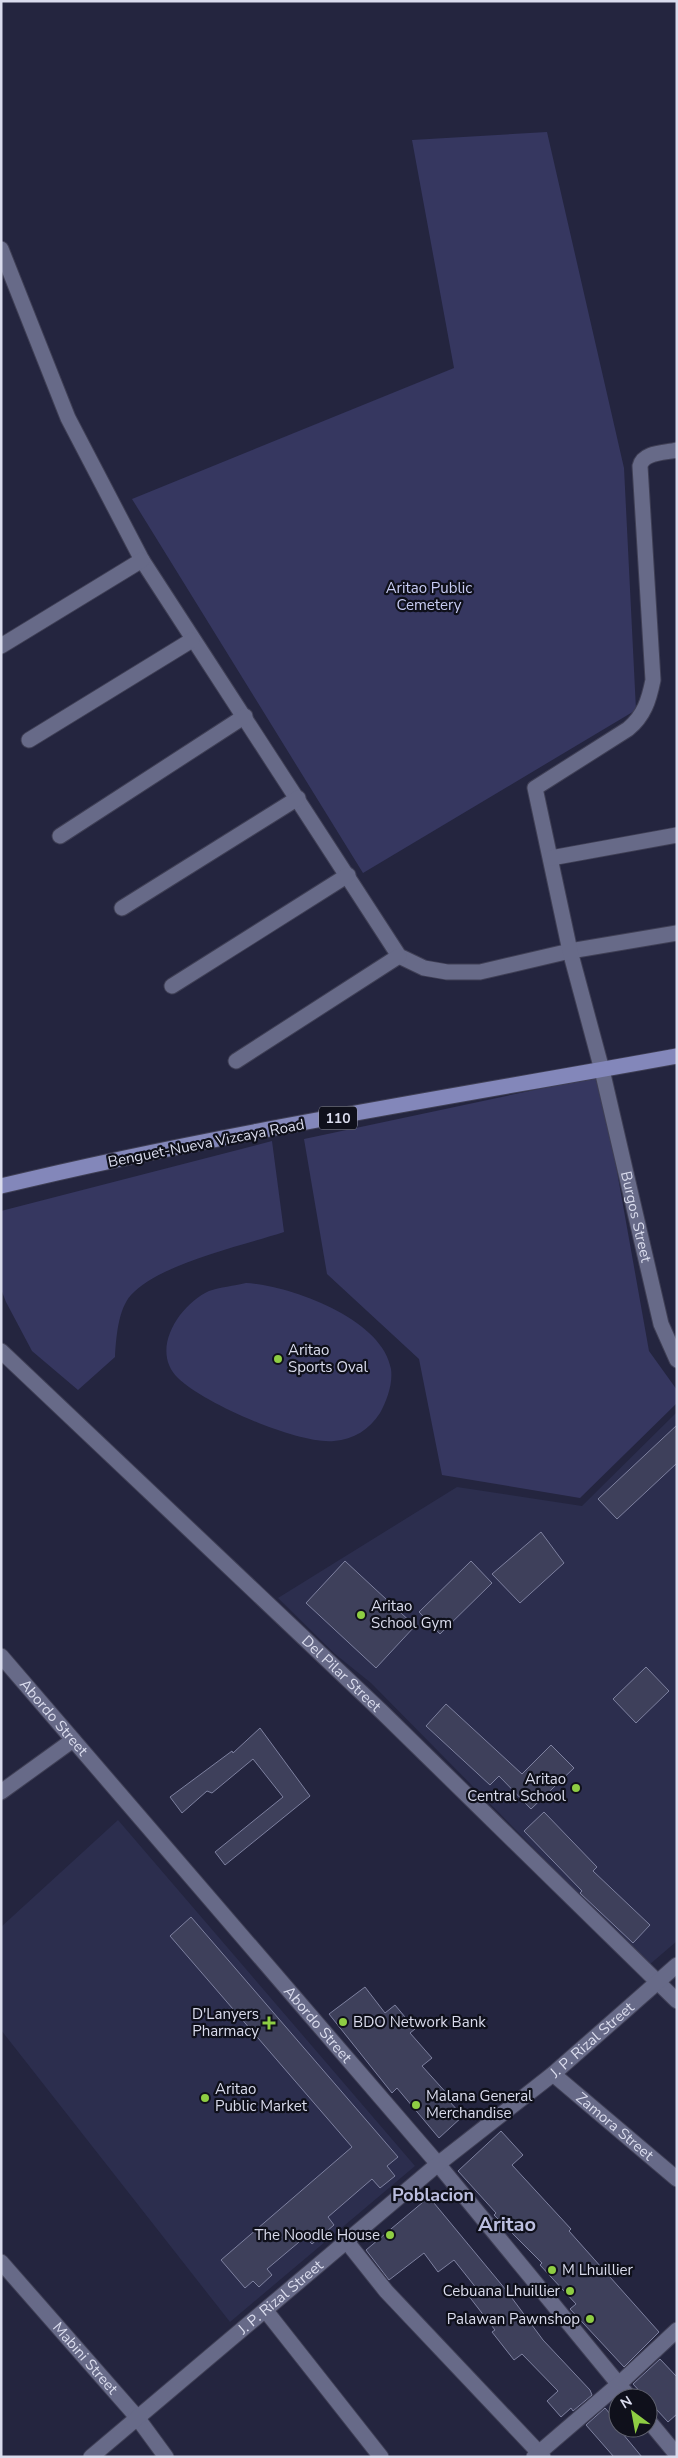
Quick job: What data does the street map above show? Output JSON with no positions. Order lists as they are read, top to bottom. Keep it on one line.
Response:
{"streets":{"main road":["110","Benguet-Nueva Vizcaya Road"],"street":["Burgos Street","Del Pilar Street","Abordo Street","J. P. Rizal Street","Zamora Street","Mabini Street"]},"crossings":[["Benguet-Nueva Vizcaya Road","Burgos Street"],["Del Pilar Street","J. P. Rizal Street"],["Abordo Street","J. P. Rizal Street"],["J. P. Rizal Street","Zamora Street"],["J. P. Rizal Street","Mabini Street"]],"districts":["Poblacion","Aritao"],"parks":["Aritao Public Cemetery"],"places":{"other":["Aritao Sports Oval","Aritao School Gym","Aritao Central School","BDO Network Bank","Aritao Public Market","Malana General Merchandise","The Noodle House","M Lhuillier","Cebuana Lhuillier","Palawan Pawnshop"],"health":["D'Lanyers Pharmacy"]},"north":"top left"}
